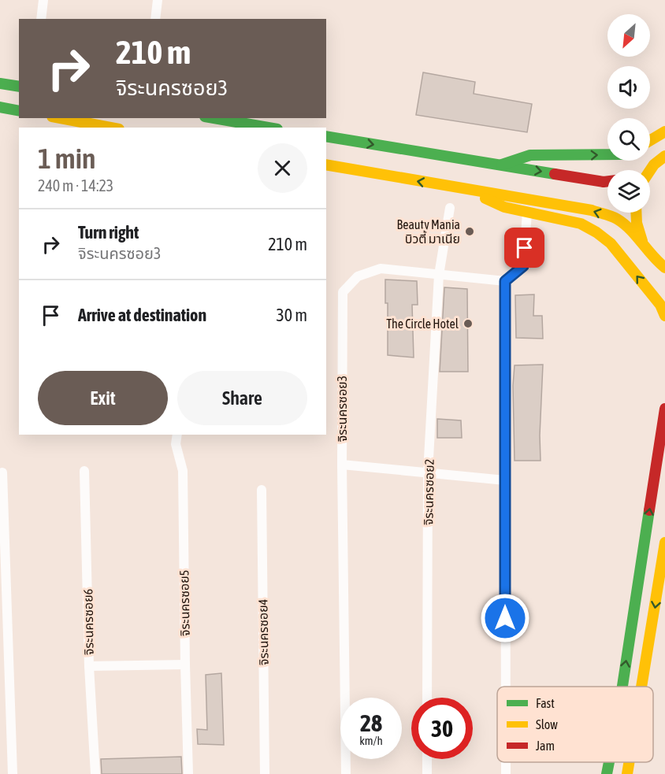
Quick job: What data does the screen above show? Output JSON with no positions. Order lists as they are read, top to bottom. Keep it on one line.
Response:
{"streets":{"street":["จิระนครซอย3","จิระนครซอย2","จิระนครซอย5","จิระนครซอย6","จิระนครซอย4"]},"crossings":[["จิระนครซอย3","จิระนครซอย2"]],"places":["Beauty Mania บิวตี้ มาเนีย","The Circle Hotel"],"legend":["Fast","Slow","Jam"],"north":"bottom left","page":{"turn":["210 m","จิระนครซอย3"],"heading":["1 min","240 m · 14:23"],"list":[{"name":"Turn right","note":"จิระนครซอย3","value":"210 m"},{"name":"Arrive at destination","value":"30 m"}],"buttons":["Exit","Share"],"speed":"28 km/h","limit":"30"}}
